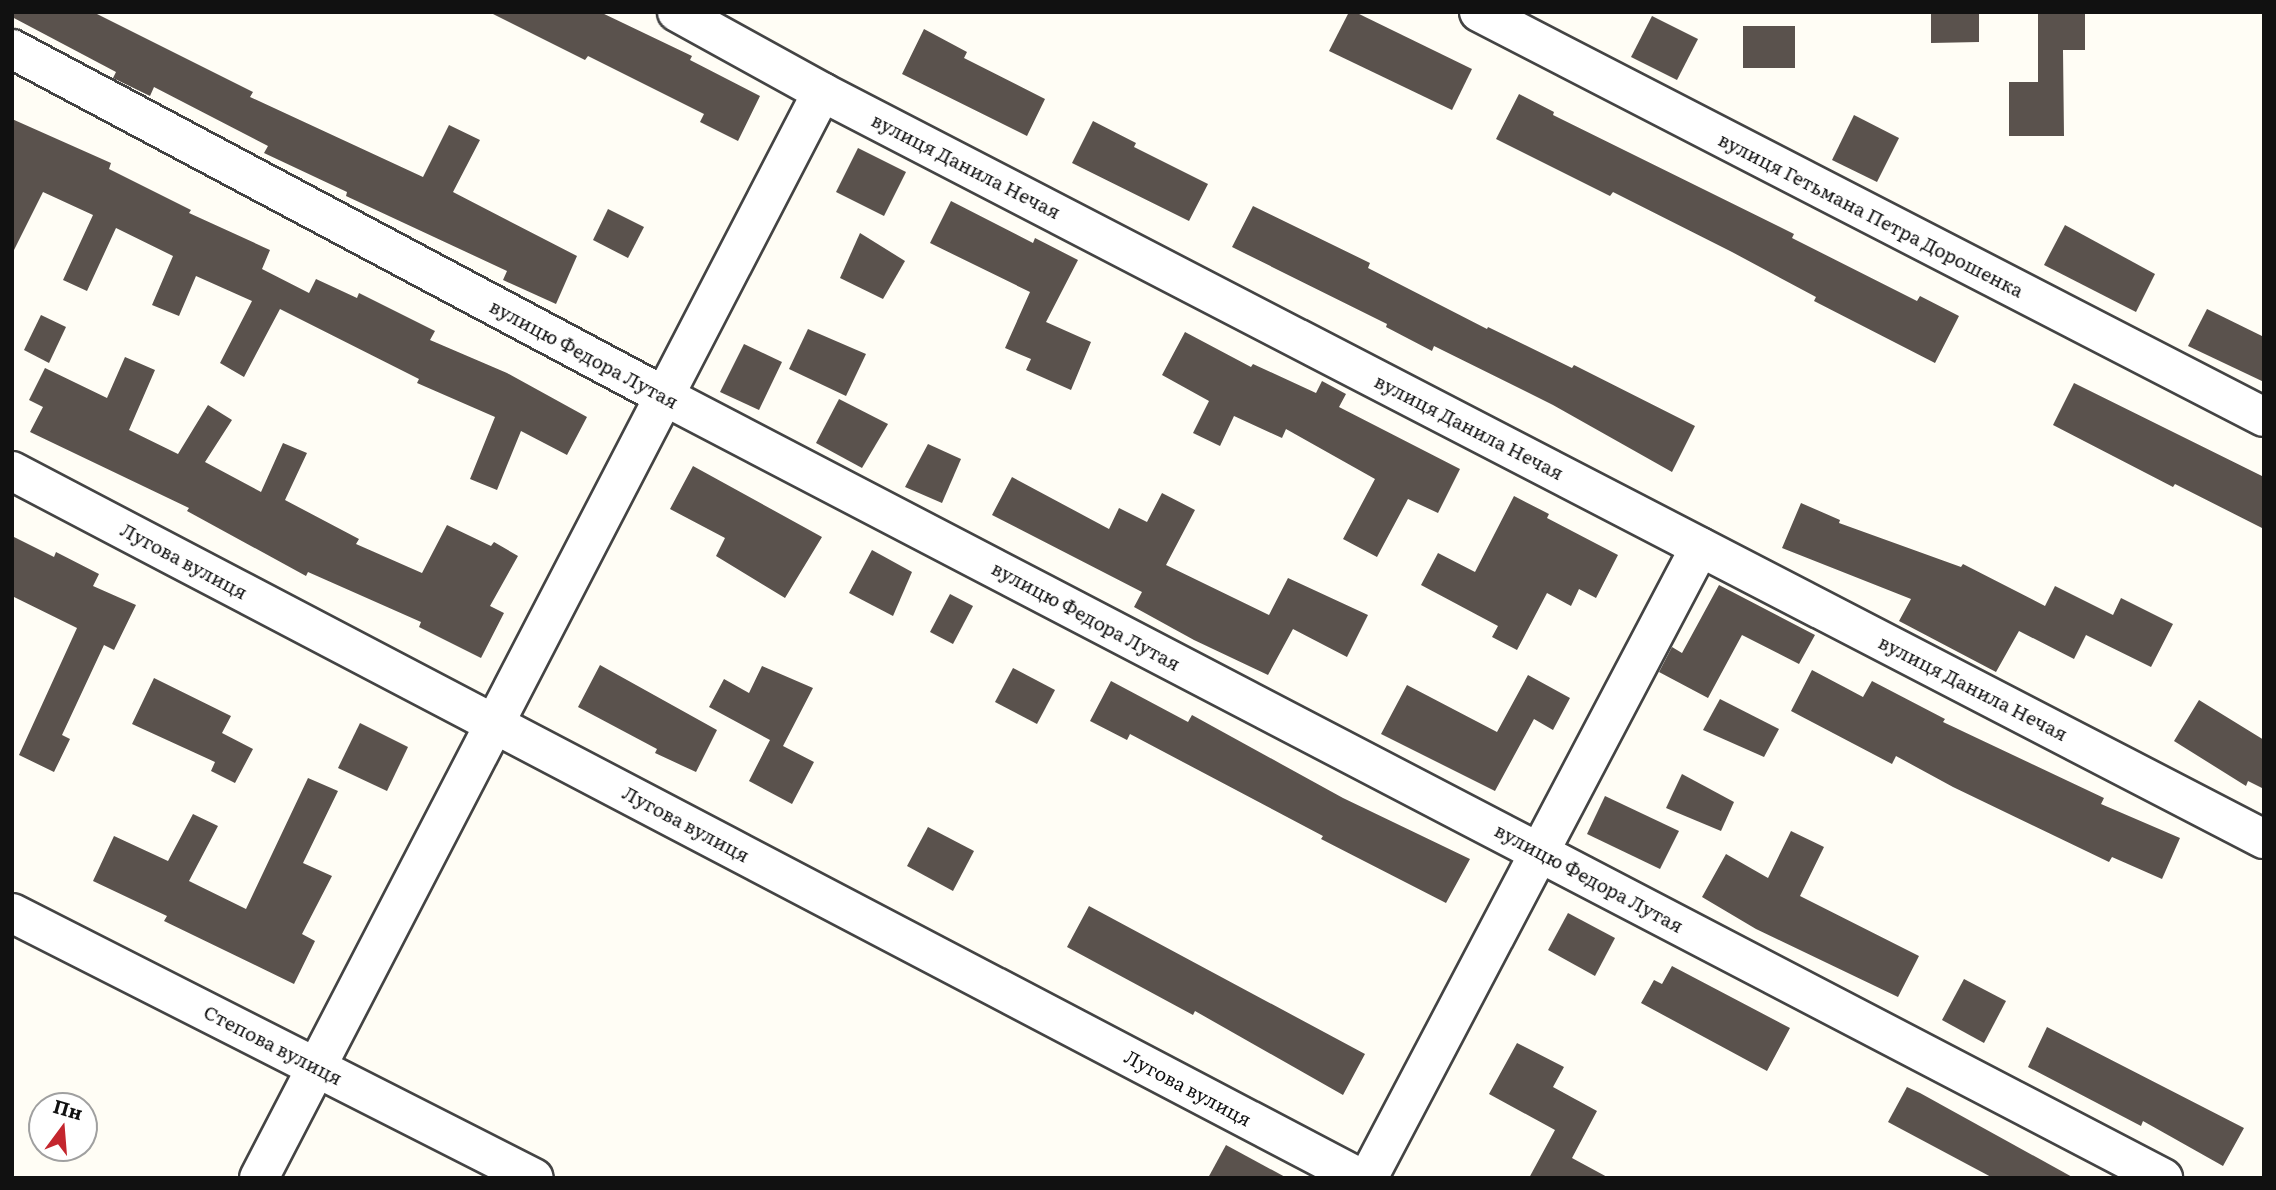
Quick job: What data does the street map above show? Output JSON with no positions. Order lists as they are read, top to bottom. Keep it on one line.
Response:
{"streets":{"street":["вулиця Данила Нечая","вулиця Гетьмана Петра Дорошенка","вулицю Федора Лутая","Лугова вулиця","Степова вулиця"]},"north":"top"}
